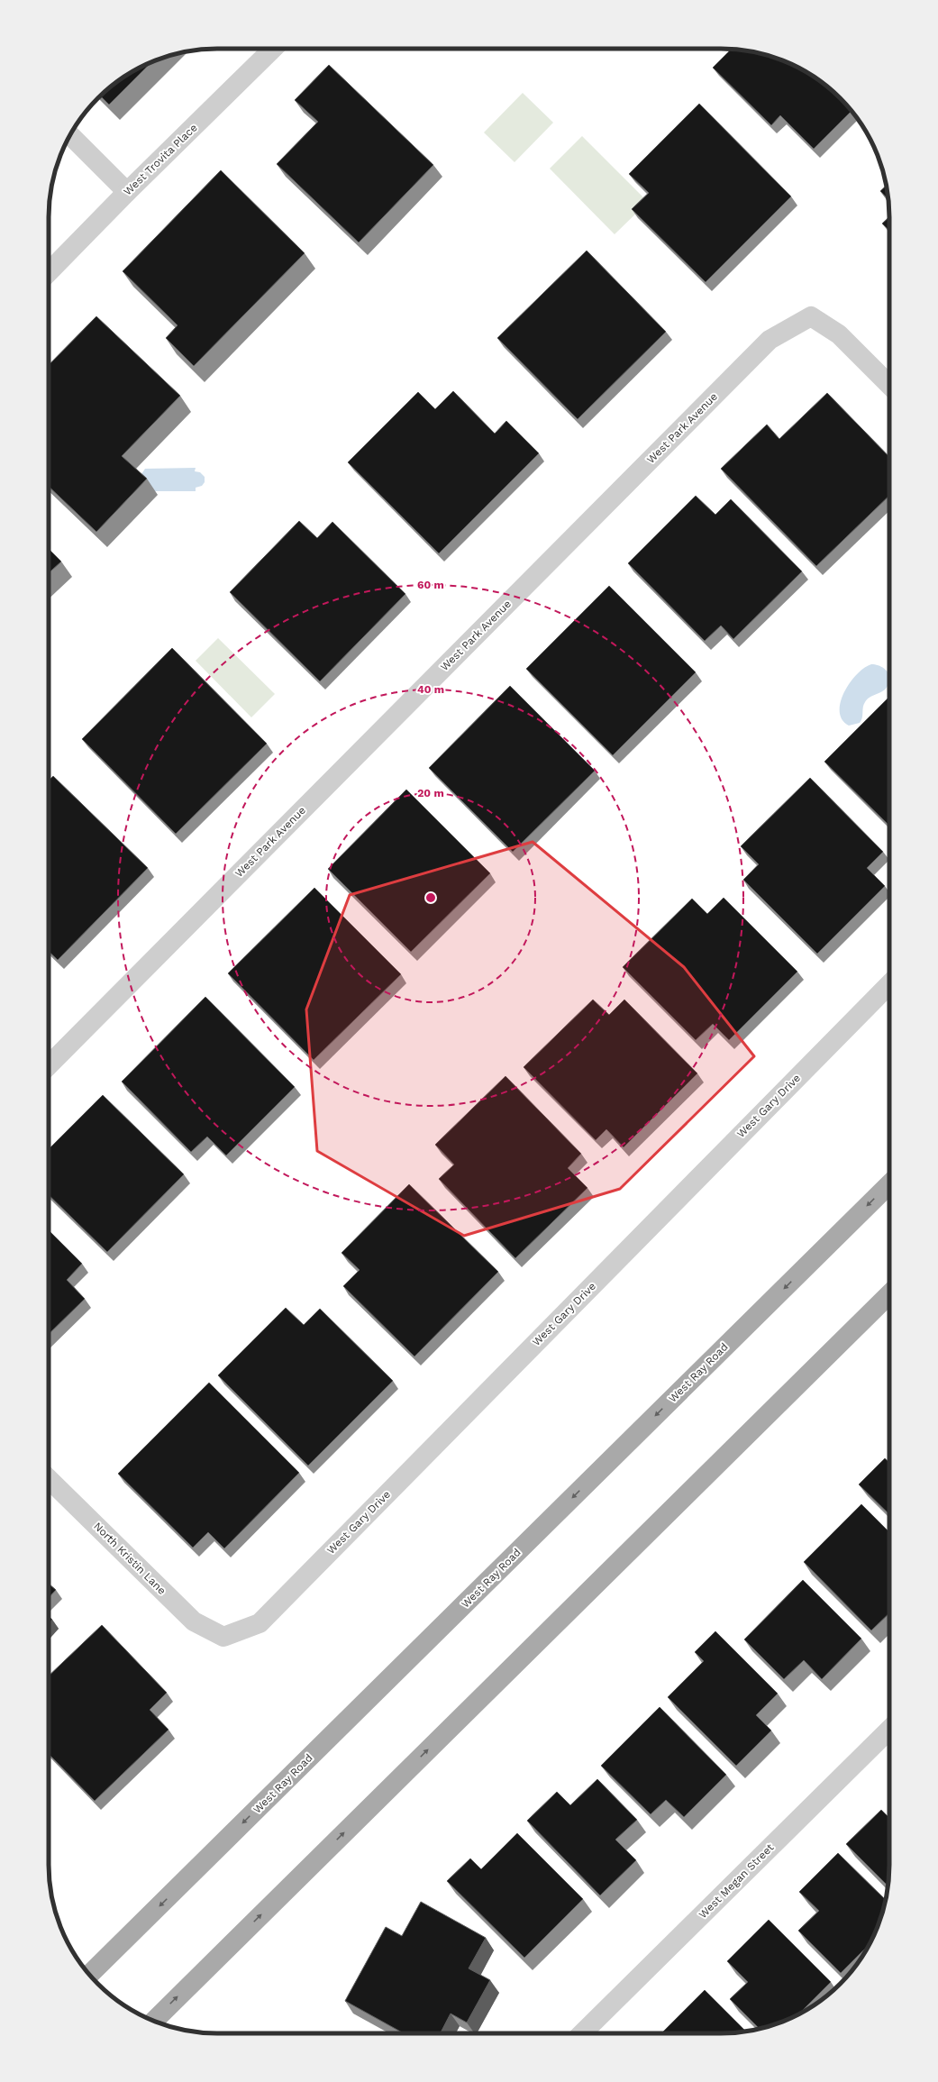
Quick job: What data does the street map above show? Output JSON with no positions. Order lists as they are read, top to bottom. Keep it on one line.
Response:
{"streets":{"main road":["West Ray Road"],"street":["West Trovita Place","West Park Avenue","West Gary Drive","North Kristin Lane","West Megan Street"]},"crossings":[["West Gary Drive","North Kristin Lane"]],"rings":["60 m","40 m","20 m"]}
